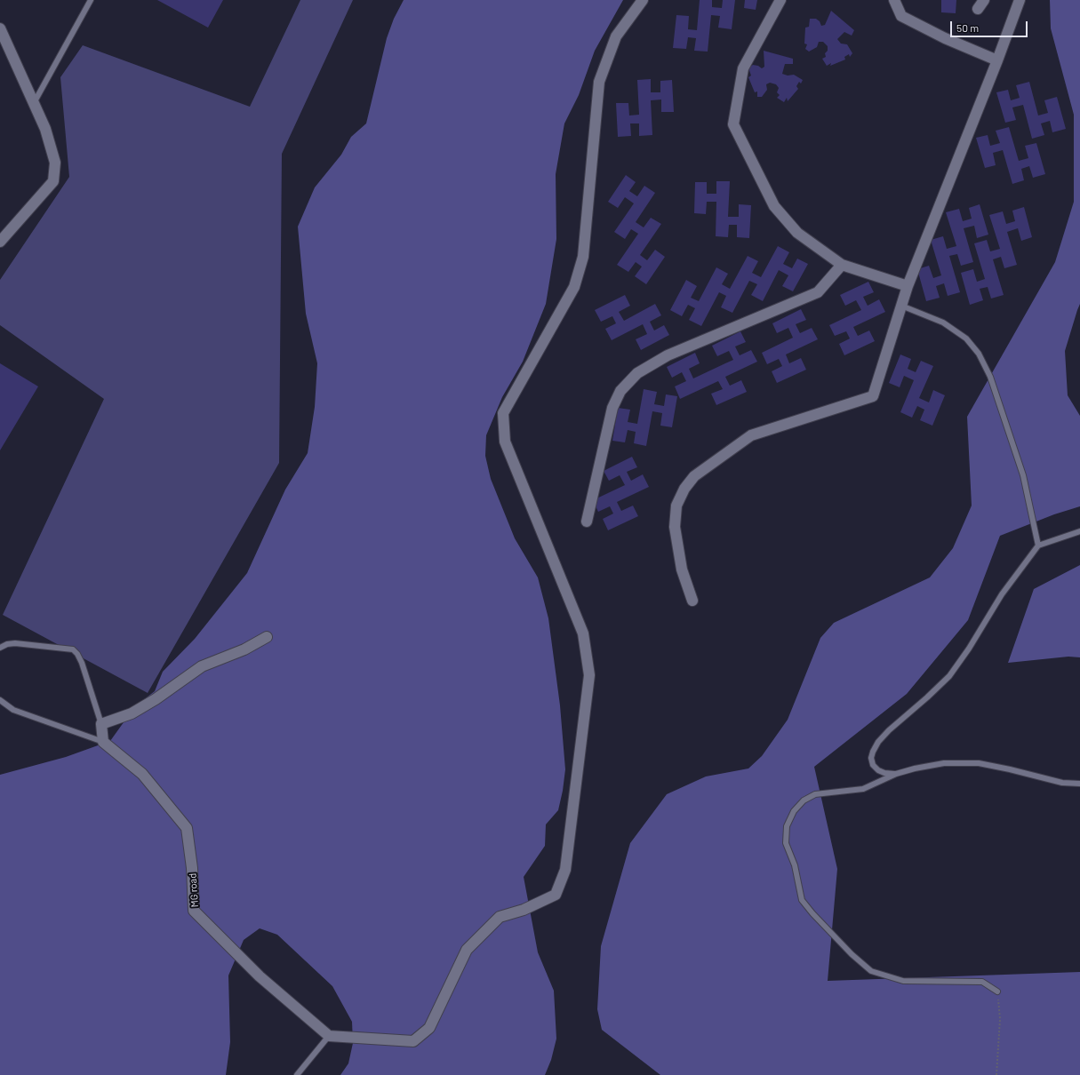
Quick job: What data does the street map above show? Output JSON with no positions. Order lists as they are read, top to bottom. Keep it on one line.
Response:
{"streets":{"street":["MG road"]},"scale_bar":"50 m"}
